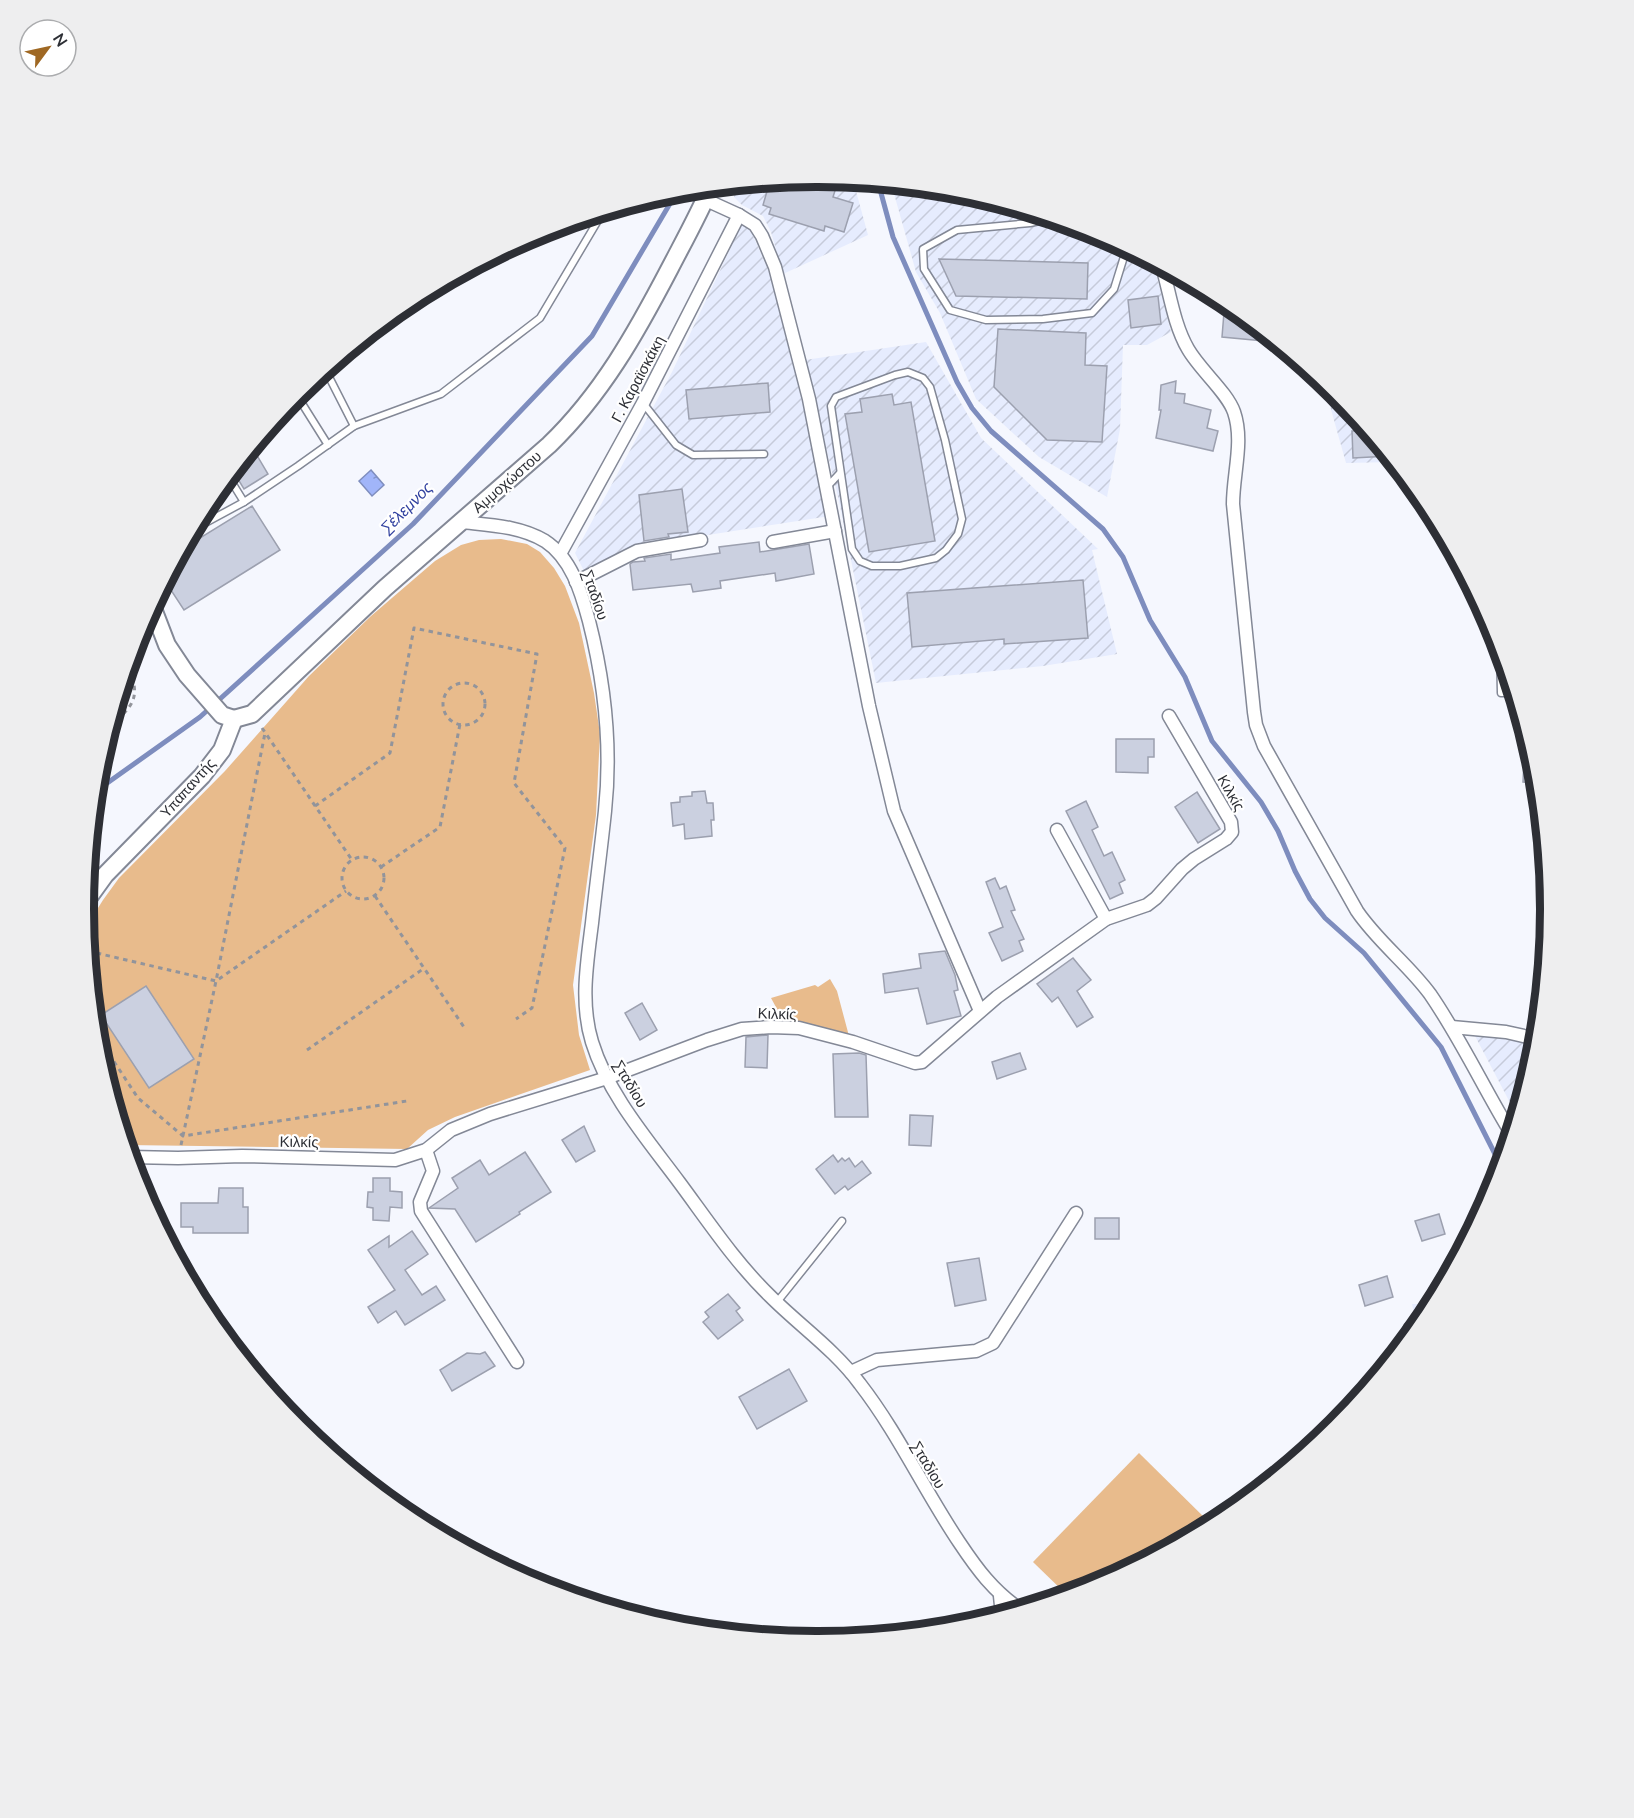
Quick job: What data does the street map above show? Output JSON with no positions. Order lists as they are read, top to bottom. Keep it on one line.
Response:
{"streets":{"street":["Γ. Καραϊσκάκη","Αμμοχώστου","Σταδίου","Υπαπαντής","Κιλκίς"]},"crossings":[["Γ. Καραϊσκάκη","Σταδίου"],["Αμμοχώστου","Σταδίου"],["Αμμοχώστου","Υπαπαντής"],["Σταδίου","Κιλκίς"]],"water":["Σέλεμνος"],"north":"top right"}
